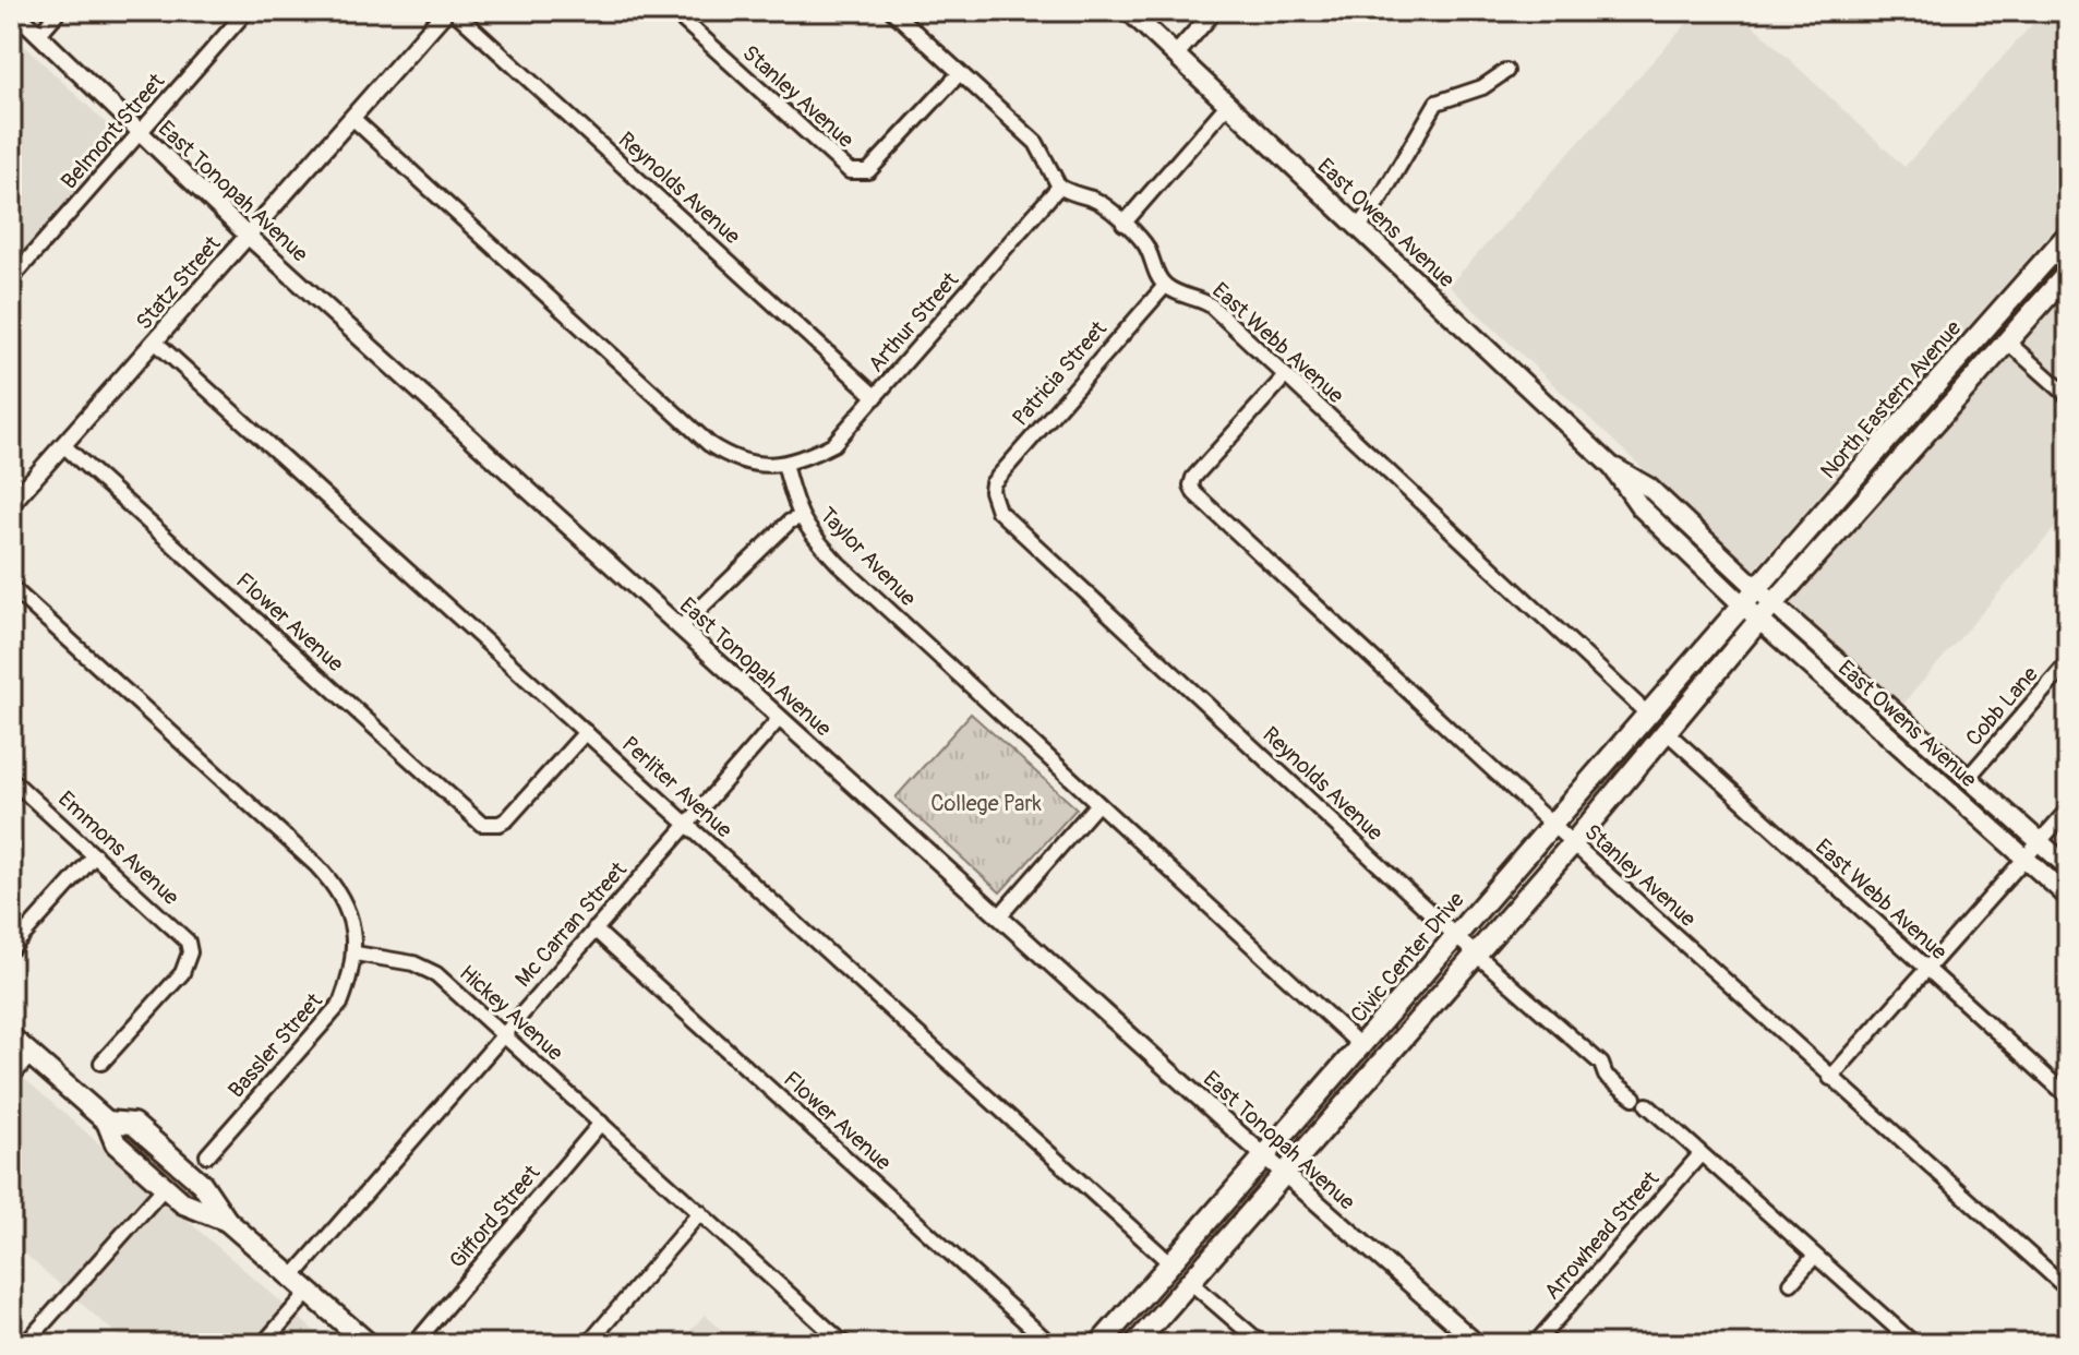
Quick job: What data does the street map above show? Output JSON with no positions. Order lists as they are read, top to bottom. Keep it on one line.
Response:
{"streets":{"main road":["East Owens Avenue","North Eastern Avenue","Civic Center Drive"],"street":["Stanley Avenue","Belmont Street","Reynolds Avenue","East Tonopah Avenue","Statz Street","Arthur Street","East Webb Avenue","Patricia Street","Taylor Avenue","Flower Avenue","Cobb Lane","Perliter Avenue","Emmons Avenue","Mc Carran Street","Hickey Avenue","Bassler Street","Gifford Street","Arrowhead Street"]},"crossings":[["Stanley Avenue","East Webb Avenue"],["Stanley Avenue","Civic Center Drive"],["Belmont Street","East Tonopah Avenue"],["Reynolds Avenue","Arthur Street"],["Reynolds Avenue","Patricia Street"],["Reynolds Avenue","Civic Center Drive"],["East Tonopah Avenue","Statz Street"],["East Tonopah Avenue","Mc Carran Street"],["East Tonopah Avenue","Civic Center Drive"],["East Owens Avenue","North Eastern Avenue"],["East Owens Avenue","Cobb Lane"],["East Owens Avenue","Civic Center Drive"],["Statz Street","Flower Avenue"],["Statz Street","Perliter Avenue"],["Arthur Street","Taylor Avenue"],["East Webb Avenue","Patricia Street"],["East Webb Avenue","Civic Center Drive"],["North Eastern Avenue","Civic Center Drive"],["Taylor Avenue","Civic Center Drive"],["Flower Avenue","Perliter Avenue"],["Flower Avenue","Mc Carran Street"],["Perliter Avenue","Mc Carran Street"],["Perliter Avenue","Civic Center Drive"],["Mc Carran Street","Hickey Avenue"],["Hickey Avenue","Bassler Street"],["Hickey Avenue","Gifford Street"]],"parks":["College Park"]}
